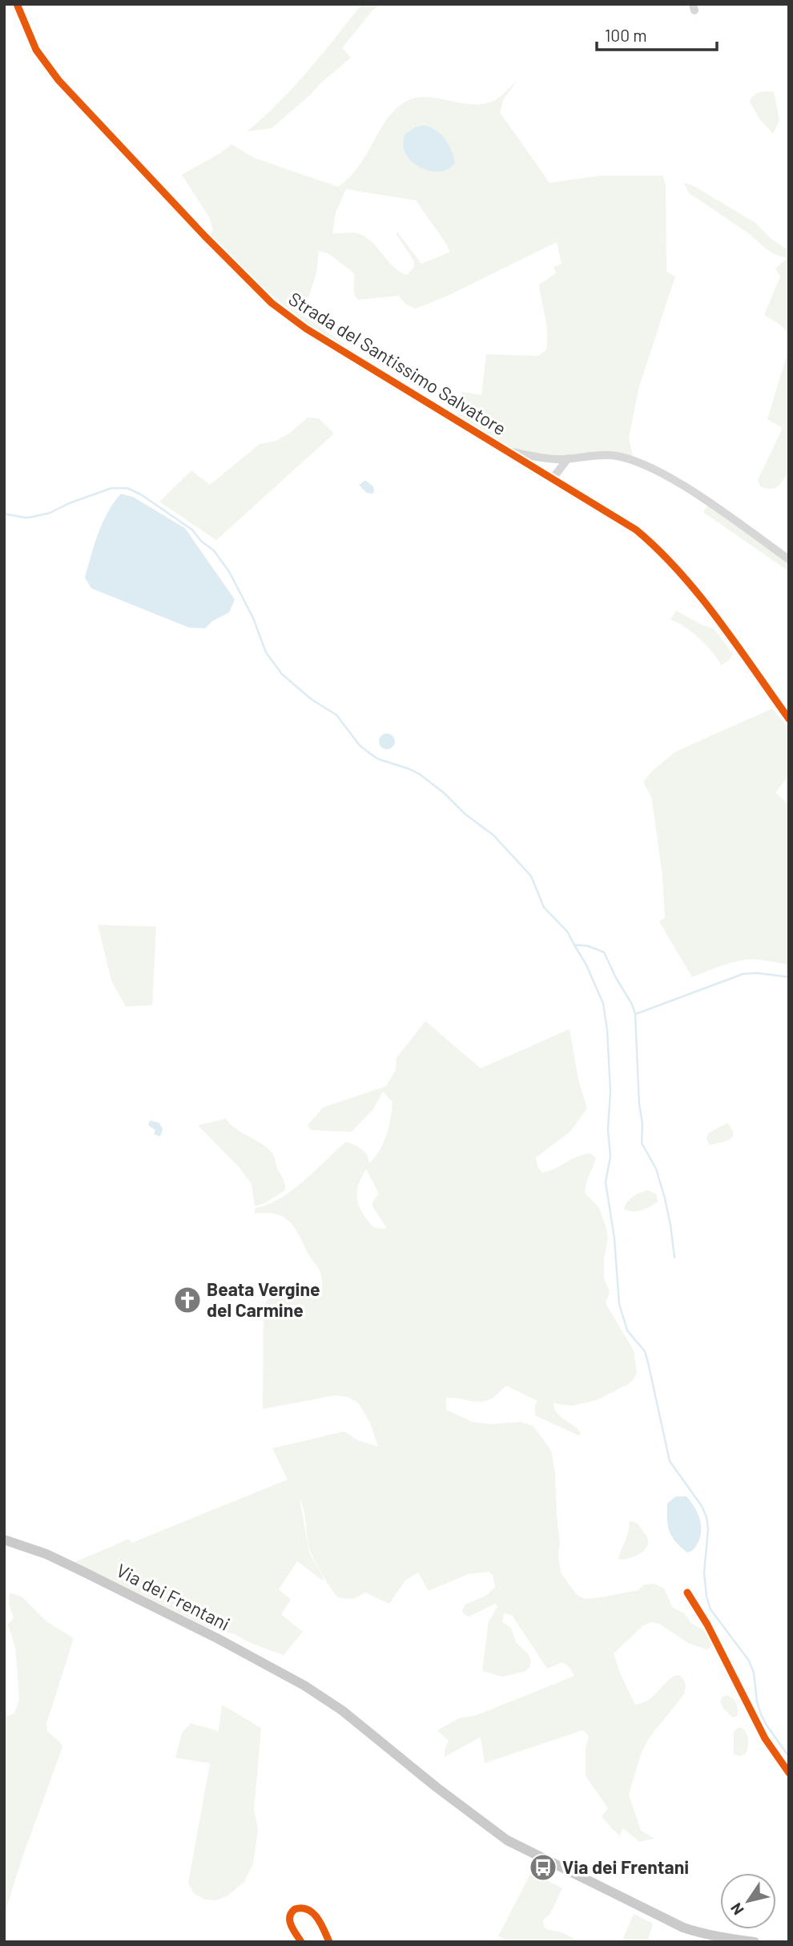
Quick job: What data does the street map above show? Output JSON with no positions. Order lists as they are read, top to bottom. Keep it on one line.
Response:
{"streets":{"main road":["Via dei Frentani"],"street":["Strada del Santissimo Salvatore"]},"places":{"church":["Beata Vergine del Carmine"],"bus stop":["Via dei Frentani"]},"scale_bar":"100 m","north":"bottom left"}
